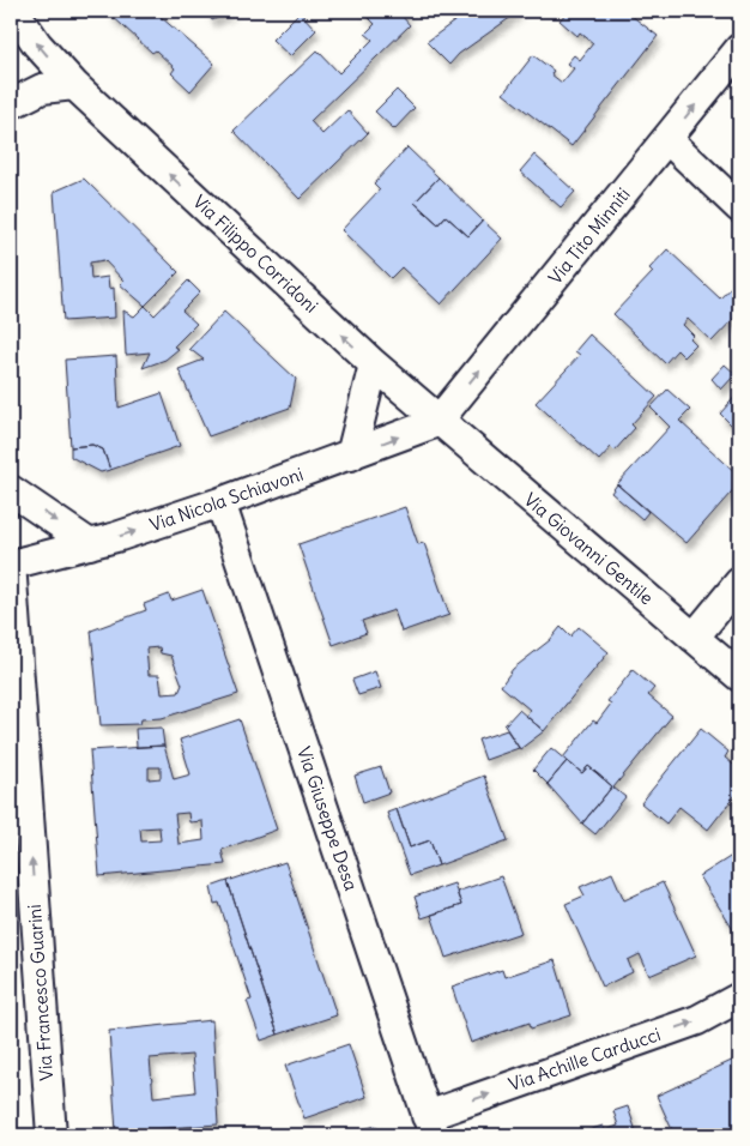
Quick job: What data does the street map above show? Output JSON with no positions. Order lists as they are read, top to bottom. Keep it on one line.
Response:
{"streets":{"street":["Via Tito Minniti","Via Filippo Corridoni","Via Nicola Schiavoni","Via Giovanni Gentile","Via Giuseppe Desa","Via Francesco Guarini","Via Achille Carducci"]},"crossings":[["Via Tito Minniti","Via Filippo Corridoni"],["Via Tito Minniti","Via Nicola Schiavoni"],["Via Tito Minniti","Via Giovanni Gentile"],["Via Filippo Corridoni","Via Nicola Schiavoni"],["Via Filippo Corridoni","Via Giovanni Gentile"],["Via Nicola Schiavoni","Via Giovanni Gentile"],["Via Nicola Schiavoni","Via Giuseppe Desa"],["Via Nicola Schiavoni","Via Francesco Guarini"],["Via Giuseppe Desa","Via Achille Carducci"]],"one_way":["Via Tito Minniti","Via Filippo Corridoni","Via Nicola Schiavoni","Via Francesco Guarini","Via Achille Carducci"]}
